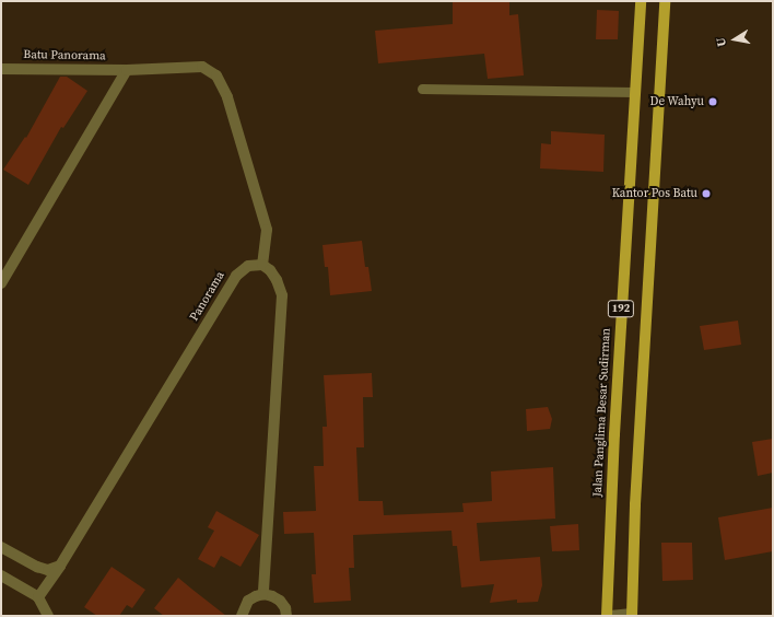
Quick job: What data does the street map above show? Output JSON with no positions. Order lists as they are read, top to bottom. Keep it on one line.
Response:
{"streets":{"main road":["192","Jalan Panglima Besar Sudirman"],"street":["Batu Panorama","Panorama"]},"crossings":[["Batu Panorama","Panorama"]],"places":["De Wahyu","Kantor Pos Batu"],"north":"left"}
